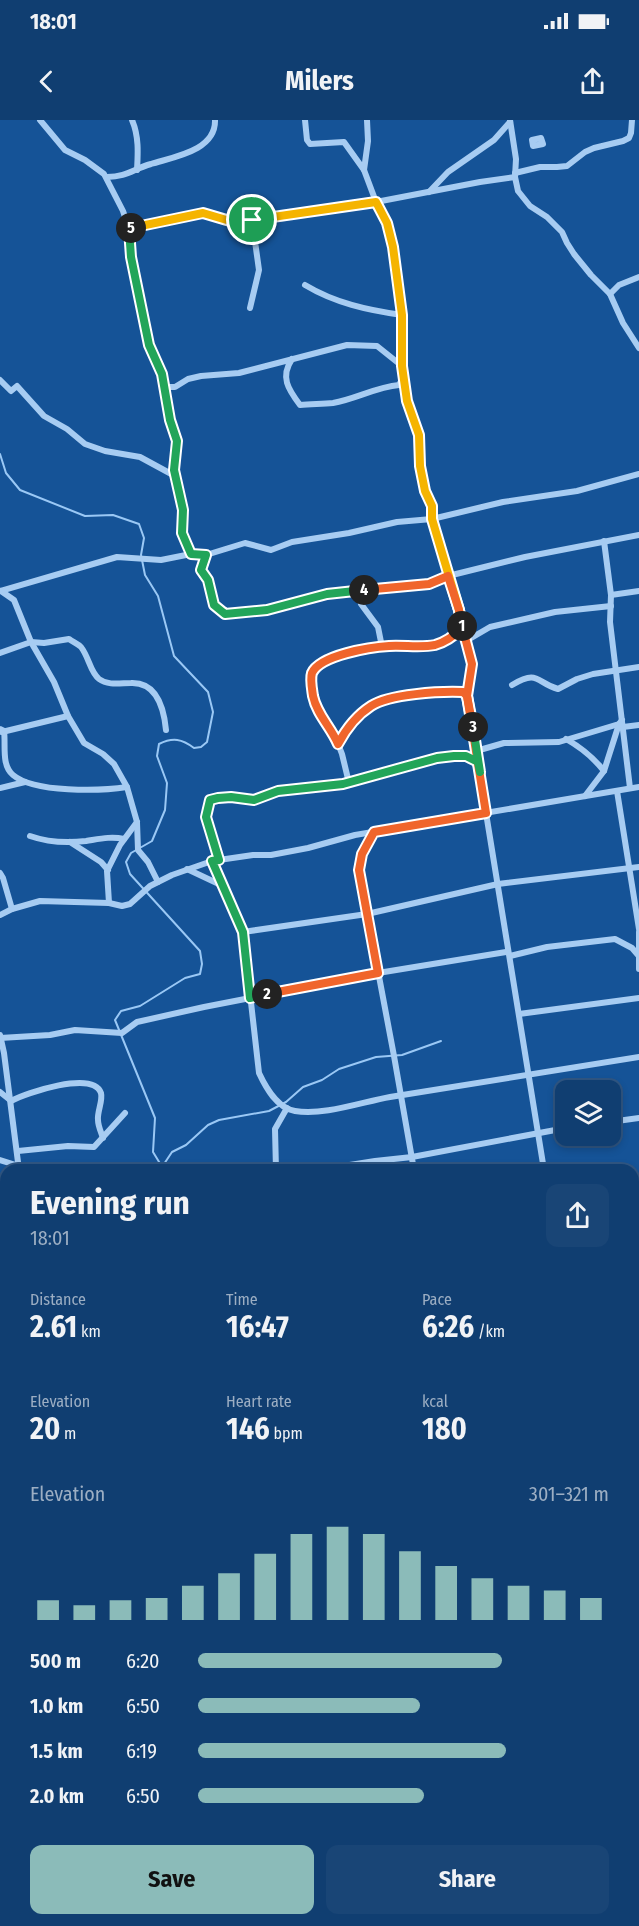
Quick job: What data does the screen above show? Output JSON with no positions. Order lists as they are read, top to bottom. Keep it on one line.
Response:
{"page":{"status":"18:01","header":"Milers","pins":["5","4","1","3","2"],"heading":["Evening run","18:01"],"stats":[["Distance","2.61 km"],["Time","16:47"],["Pace","6:26 /km"],["Elevation","20 m"],["Heart rate","146 bpm"],["kcal","180"]],"chart":["Elevation","301–321 m"],"list":[{"name":"500 m","note":"6:20"},{"name":"1.0 km","note":"6:50"},{"name":"1.5 km","note":"6:19"},{"name":"2.0 km","note":"6:50"}],"buttons":["Save","Share"]}}
